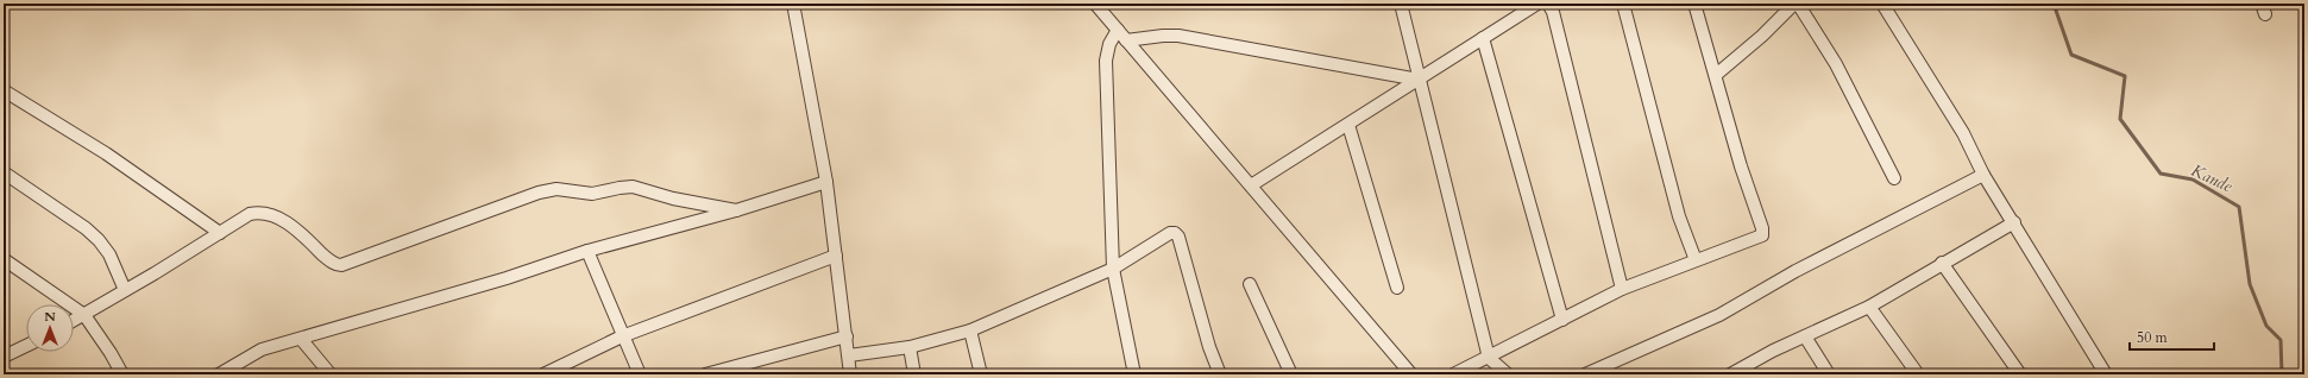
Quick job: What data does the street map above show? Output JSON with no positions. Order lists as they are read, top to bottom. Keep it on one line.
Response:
{"water":["Kande"],"scale_bar":"50 m","north":"top"}
